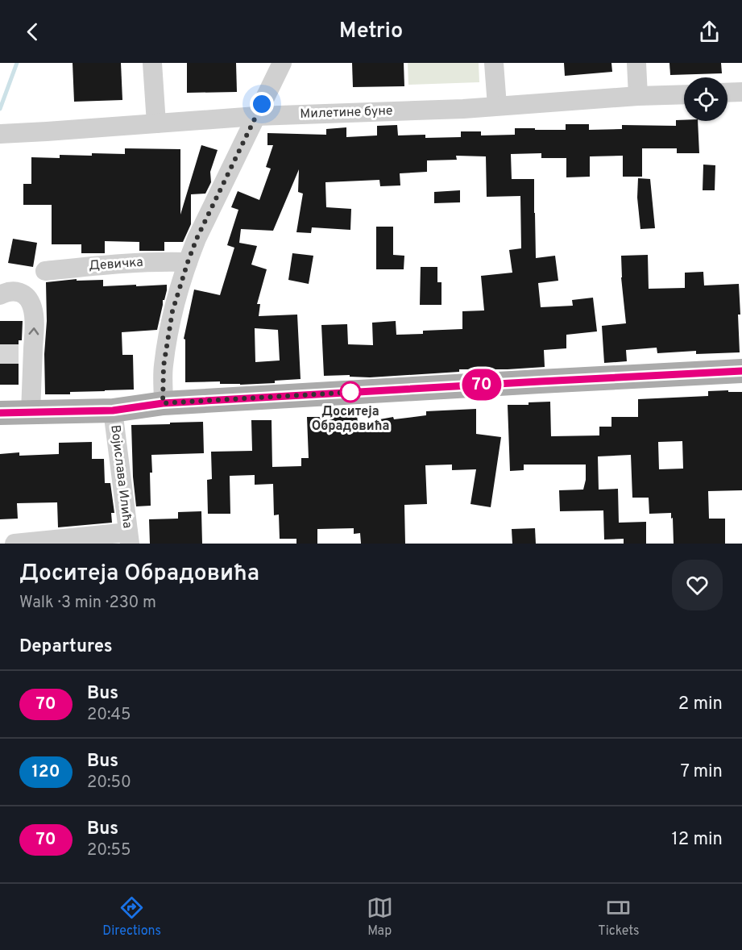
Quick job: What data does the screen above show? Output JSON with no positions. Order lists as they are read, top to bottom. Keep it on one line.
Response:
{"streets":{"street":["Милетине буне","Девичка","Војислава Илића"]},"places":["Доситеја Обрадовића"],"lines":["bus line 70"],"page":{"header":"Metrio","on_map":"70","heading":[["Доситеја Обрадовића","Walk · 3 min · 230 m"],"Departures"],"list":[{"mark":"70","name":"Bus","note":"20:45","value":"2 min"},{"mark":"120","name":"Bus","note":"20:50","value":"7 min"},{"mark":"70","name":"Bus","note":"20:55","value":"12 min"}],"tabs":["Directions","Map","Tickets"]}}
